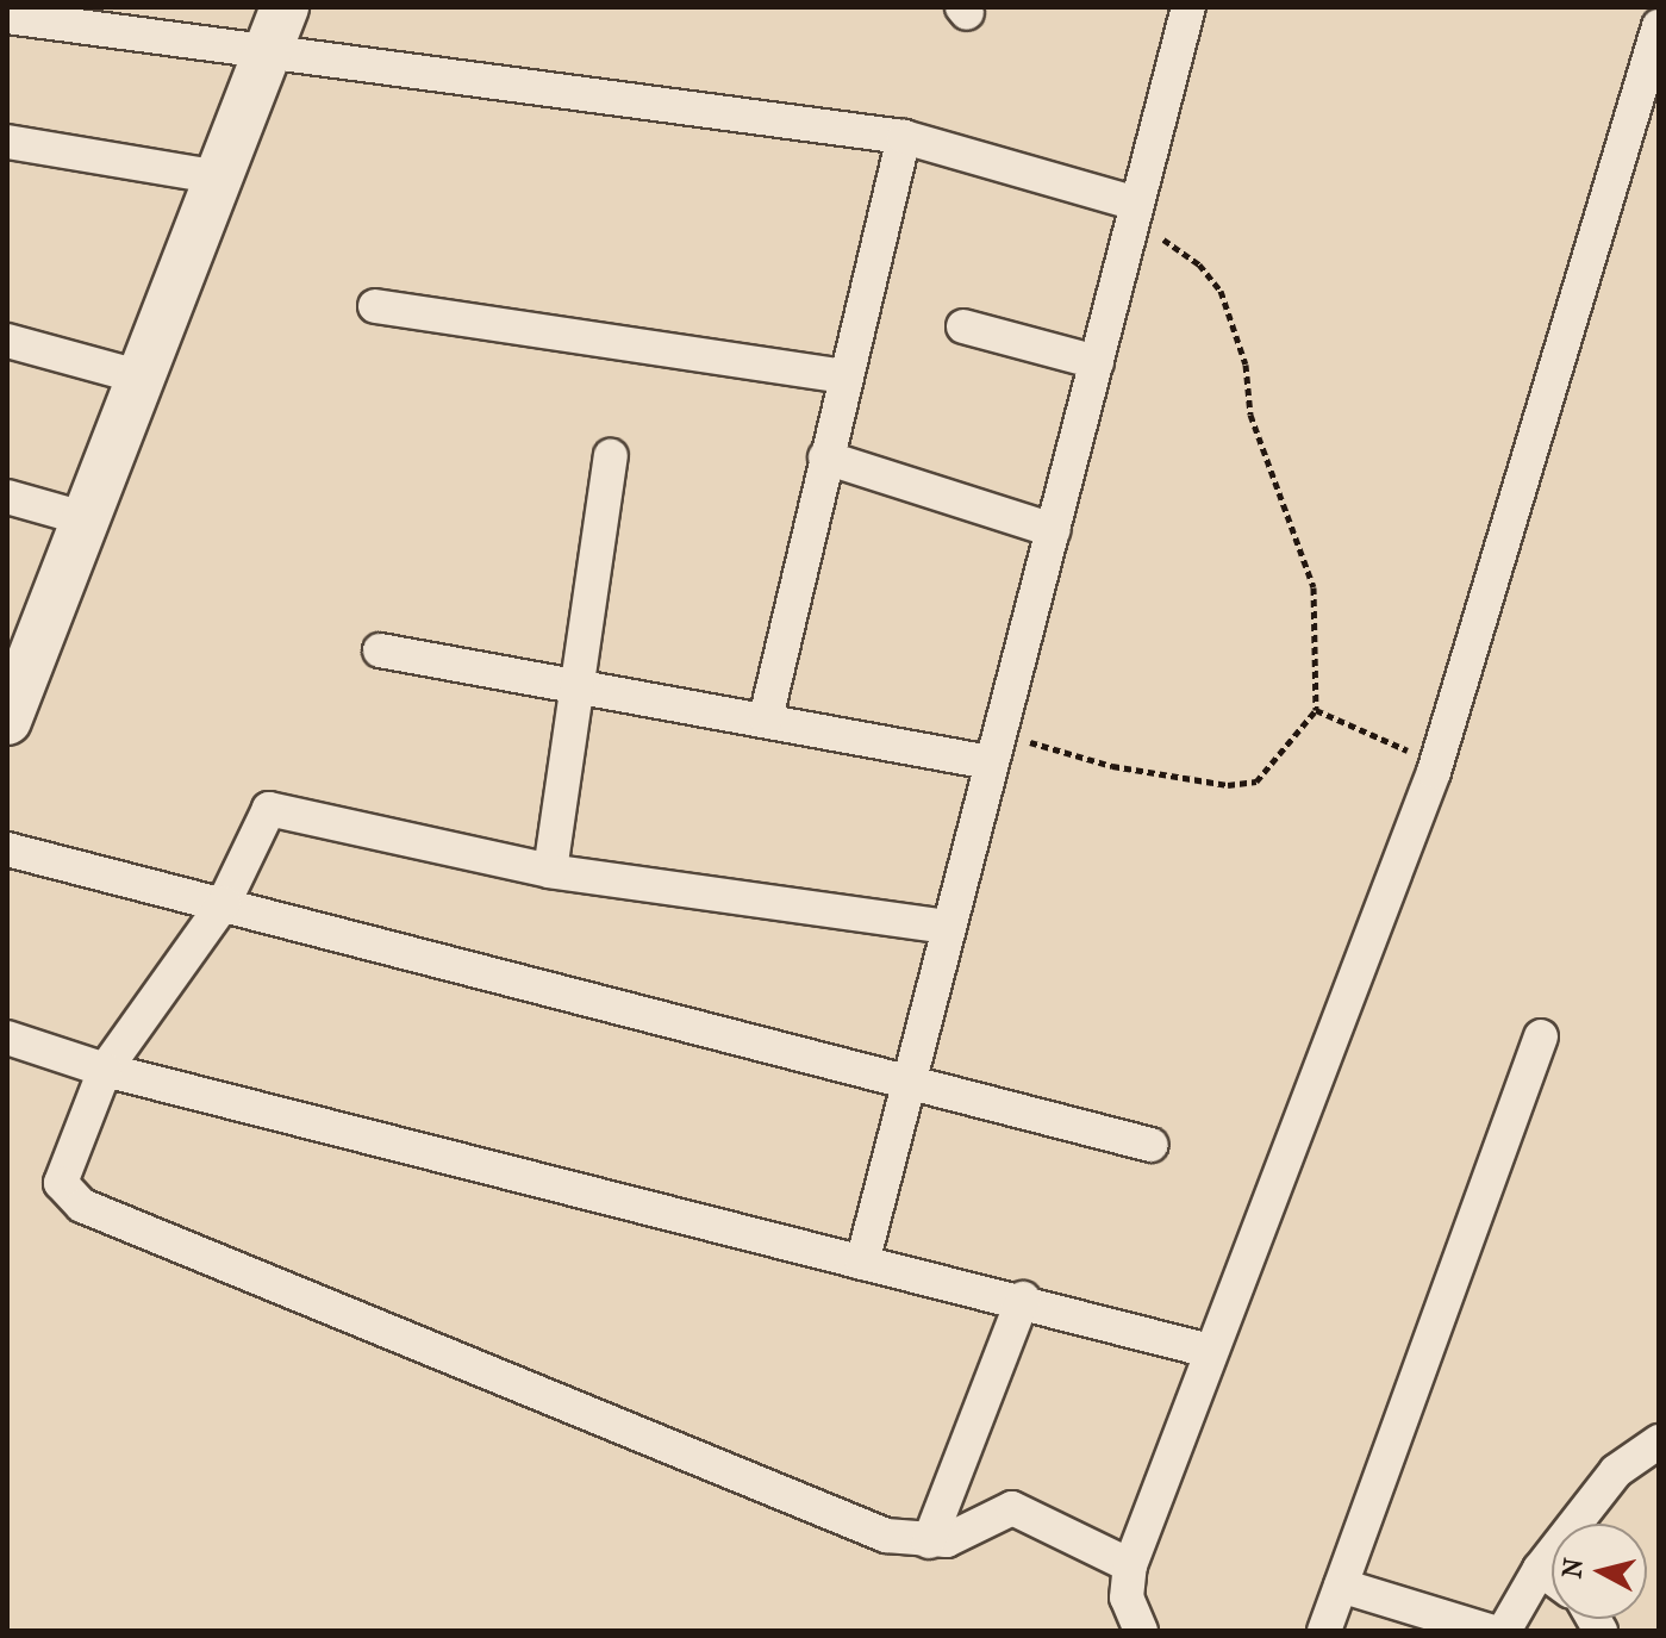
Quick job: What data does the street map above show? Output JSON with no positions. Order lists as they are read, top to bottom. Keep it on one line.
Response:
{"north":"left"}
